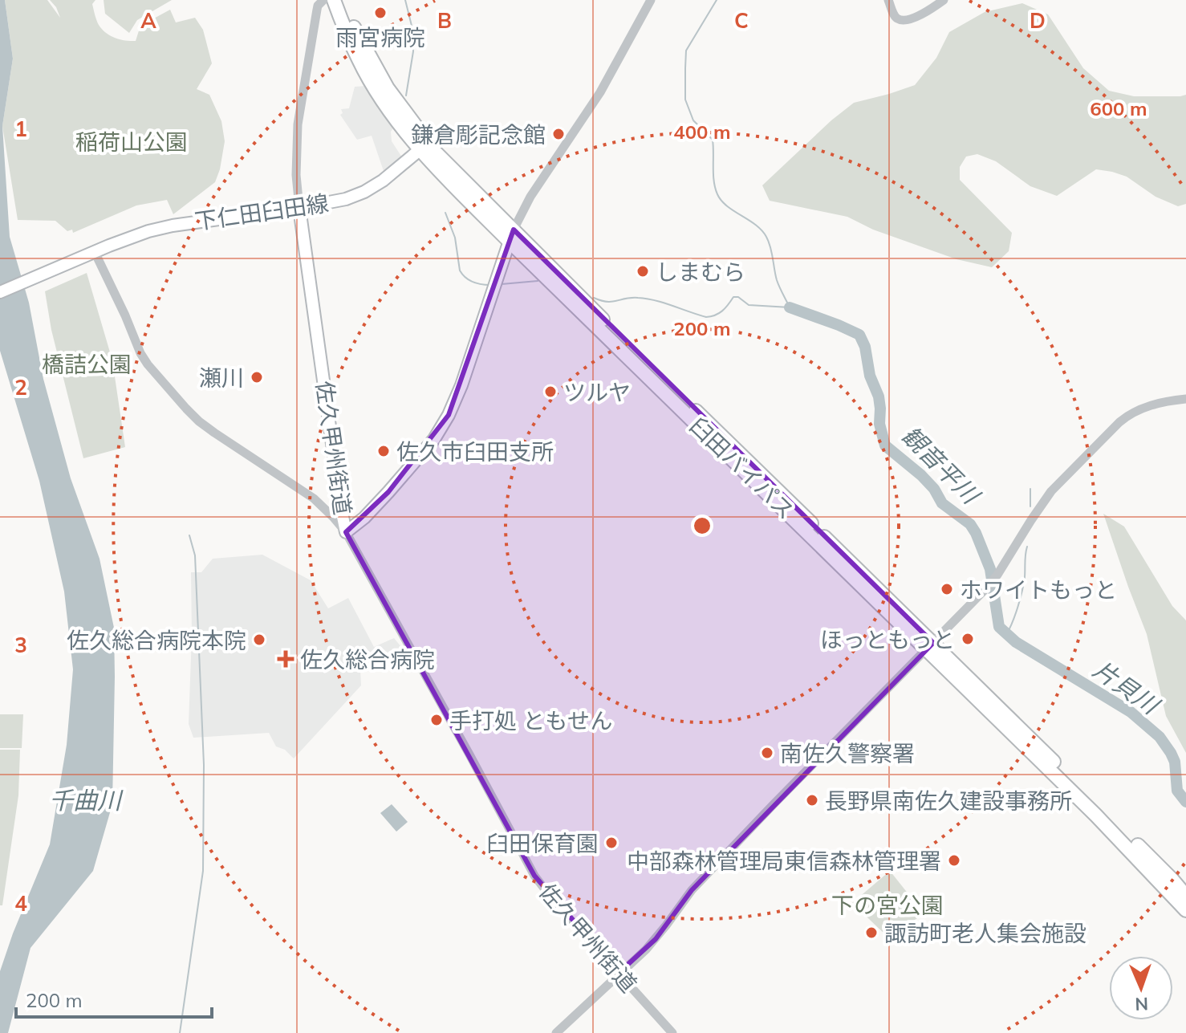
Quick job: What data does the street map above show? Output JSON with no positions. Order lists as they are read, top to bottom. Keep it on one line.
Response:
{"streets":{"highway":["臼田バイパス"],"main road":["下仁田臼田線","佐久甲州街道"]},"crossings":[["下仁田臼田線","佐久甲州街道"],["下仁田臼田線","臼田バイパス"]],"water":["観音平川","片貝川","千曲川"],"parks":["稲荷山公園","橋詰公園","下の宮公園"],"places":{"other":["雨宮病院","鎌倉彫記念館","しまむら","瀬川","ツルヤ","佐久市臼田支所","ホワイトもっと","ほっともっと","佐久総合病院本院","手打処 ともせん","南佐久警察署","長野県南佐久建設事務所","臼田保育園","中部森林管理局東信森林管理署","諏訪町老人集会施設"],"health":["佐久総合病院"]},"scale_bar":"200 m","north":"bottom","grid":{"columns":["A","B","C","D"],"rows":["1","2","3","4"]},"rings":["600 m","400 m","200 m"]}
